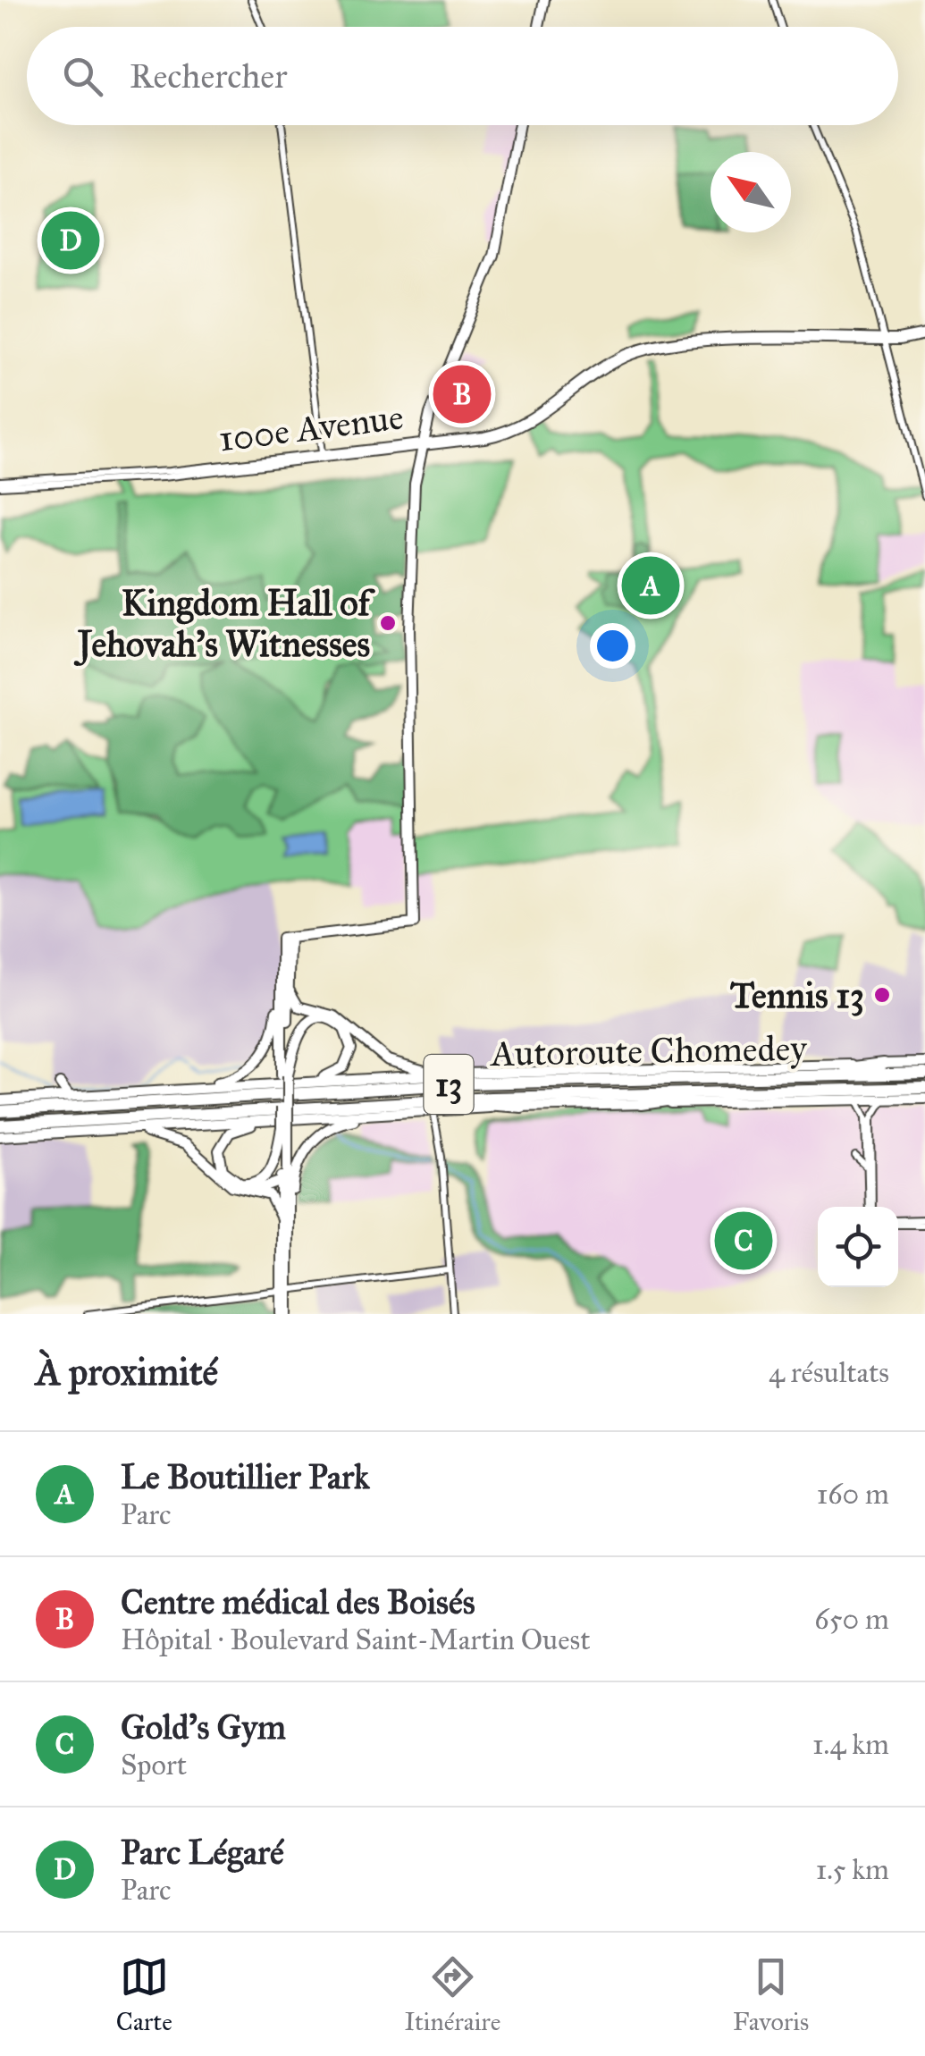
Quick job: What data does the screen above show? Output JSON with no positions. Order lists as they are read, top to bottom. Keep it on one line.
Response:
{"streets":{"highway":["Autoroute Chomedey","13"],"street":["100e Avenue"]},"places":["Kingdom Hall of Jehovah's Witnesses","Tennis 13"],"north":"top left","page":{"search":"Rechercher","pins":["D","B","A","C"],"heading":["À proximité","4 résultats"],"list":[{"mark":"A","name":"Le Boutillier Park","note":"Parc","value":"160 m"},{"mark":"B","name":"Centre médical des Boisés","note":"Hôpital · Boulevard Saint-Martin Ouest","value":"650 m"},{"mark":"C","name":"Gold's Gym","note":"Sport","value":"1.4 km"},{"mark":"D","name":"Parc Légaré","note":"Parc","value":"1.5 km"}],"nav":["Carte","Itinéraire","Favoris"]}}
